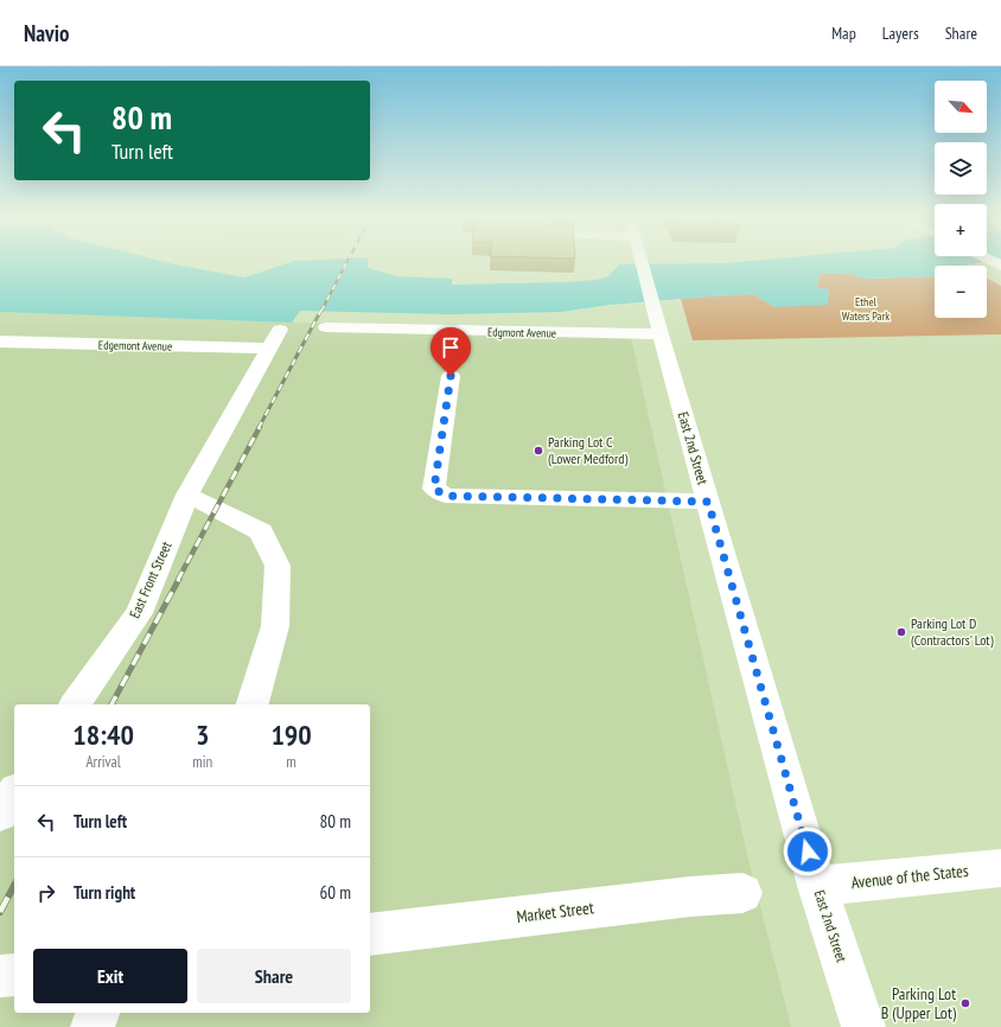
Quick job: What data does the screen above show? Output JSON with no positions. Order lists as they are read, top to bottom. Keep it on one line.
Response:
{"streets":{"street":["Edgmont Avenue","Edgemont Avenue","East 2nd Street","East Front Street","Avenue of the States","Market Street"]},"crossings":[["Edgmont Avenue","East 2nd Street"],["Edgemont Avenue","East Front Street"],["East 2nd Street","Avenue of the States"]],"parks":["Ethel Waters Park"],"places":["Parking Lot C (Lower Medford)","Parking Lot D (Contractors' Lot)","Parking Lot B (Upper Lot)"],"north":"bottom right","page":{"header":"Navio","nav":["Map","Layers","Share"],"map_buttons":["+","−"],"turn":["80 m","Turn left"],"eta":["18:40","Arrival","3","min","190","m"],"list":[{"name":"Turn left","value":"80 m"},{"name":"Turn right","value":"60 m"}],"buttons":["Exit","Share"]}}
